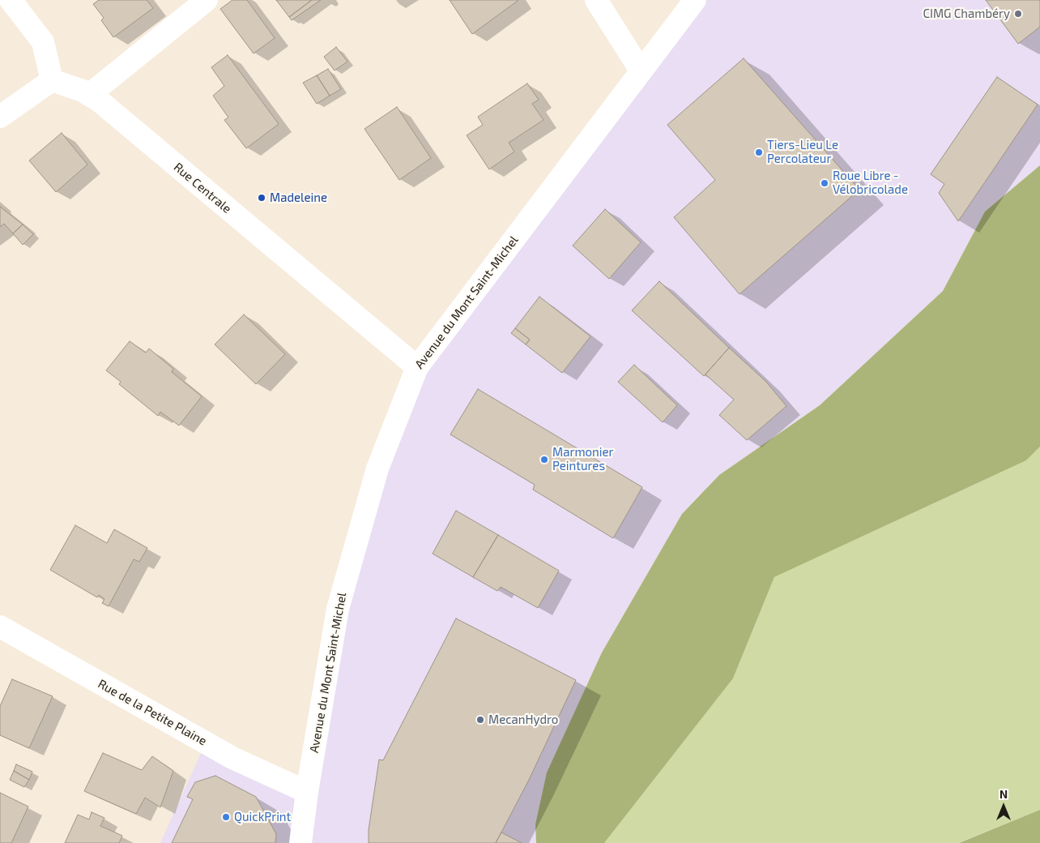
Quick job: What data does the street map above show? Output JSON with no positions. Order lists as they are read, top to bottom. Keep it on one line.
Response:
{"streets":{"street":["Rue Centrale","Avenue du Mont Saint-Michel","Rue de la Petite Plaine"]},"crossings":[["Rue Centrale","Avenue du Mont Saint-Michel"],["Avenue du Mont Saint-Michel","Rue de la Petite Plaine"]],"places":["CIMG Chambéry","Tiers-Lieu Le Percolateur","Roue Libre - Vélobricolade","Madeleine","Marmonier Peintures","MecanHydro","QuickPrint"],"north":"top"}
